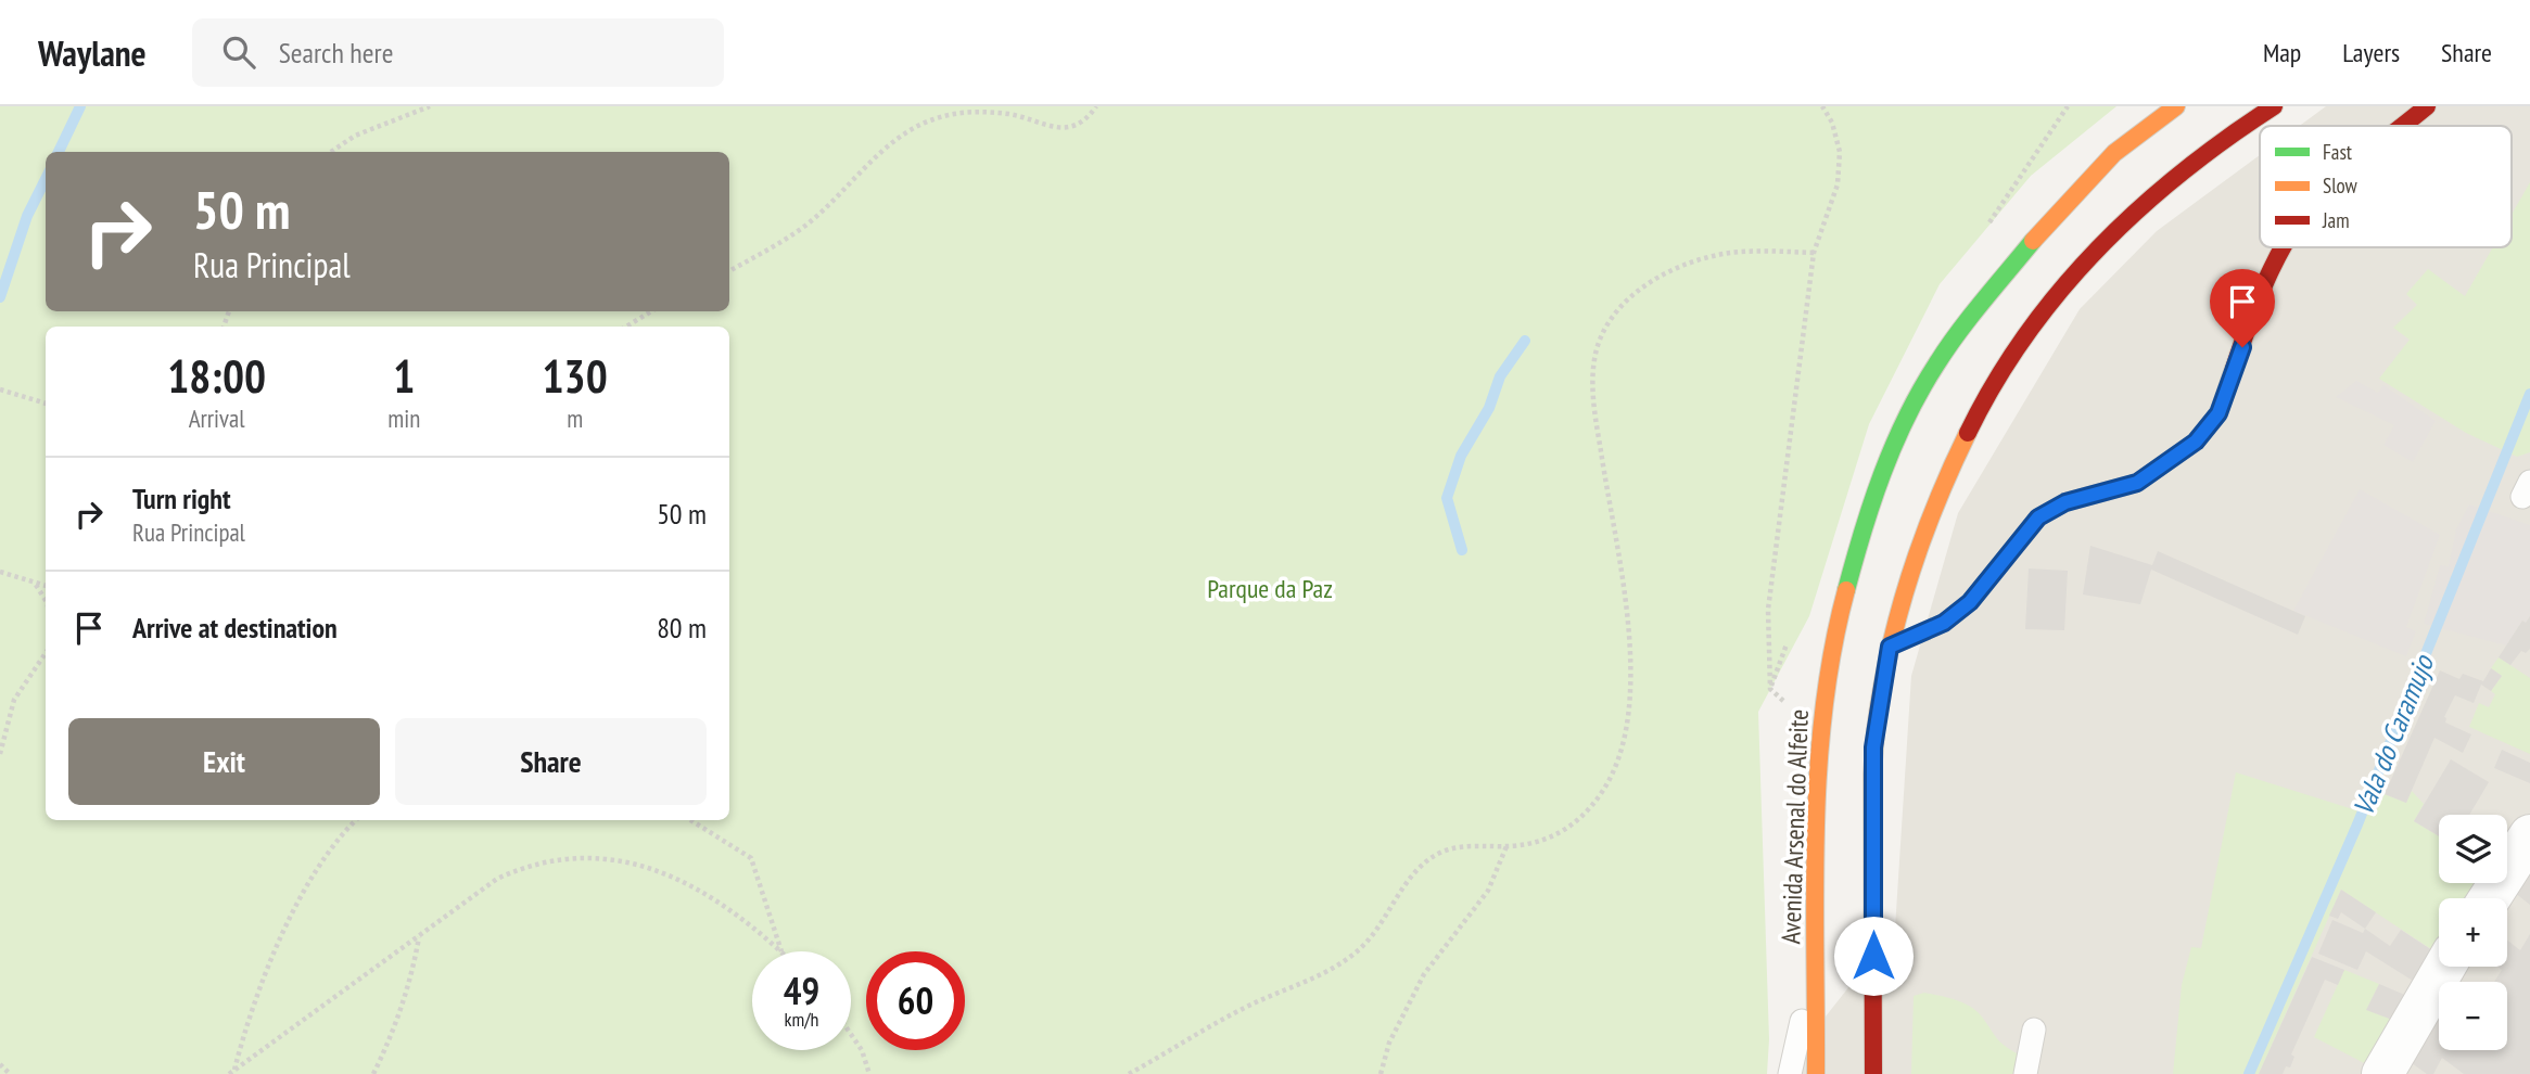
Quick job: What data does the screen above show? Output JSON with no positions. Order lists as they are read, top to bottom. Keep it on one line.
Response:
{"streets":{"main road":["Avenida Arsenal do Alfeite"]},"water":["Vala do Caramujo"],"parks":["Parque da Paz"],"legend":["Fast","Slow","Jam"],"page":{"header":"Waylane","search":"Search here","nav":["Map","Layers","Share"],"turn":["50 m","Rua Principal"],"eta":["18:00","Arrival","1","min","130","m"],"list":[{"name":"Turn right","note":"Rua Principal","value":"50 m"},{"name":"Arrive at destination","value":"80 m"}],"buttons":["Exit","Share"],"map_buttons":["+","−"],"speed":"49 km/h","limit":"60"}}
